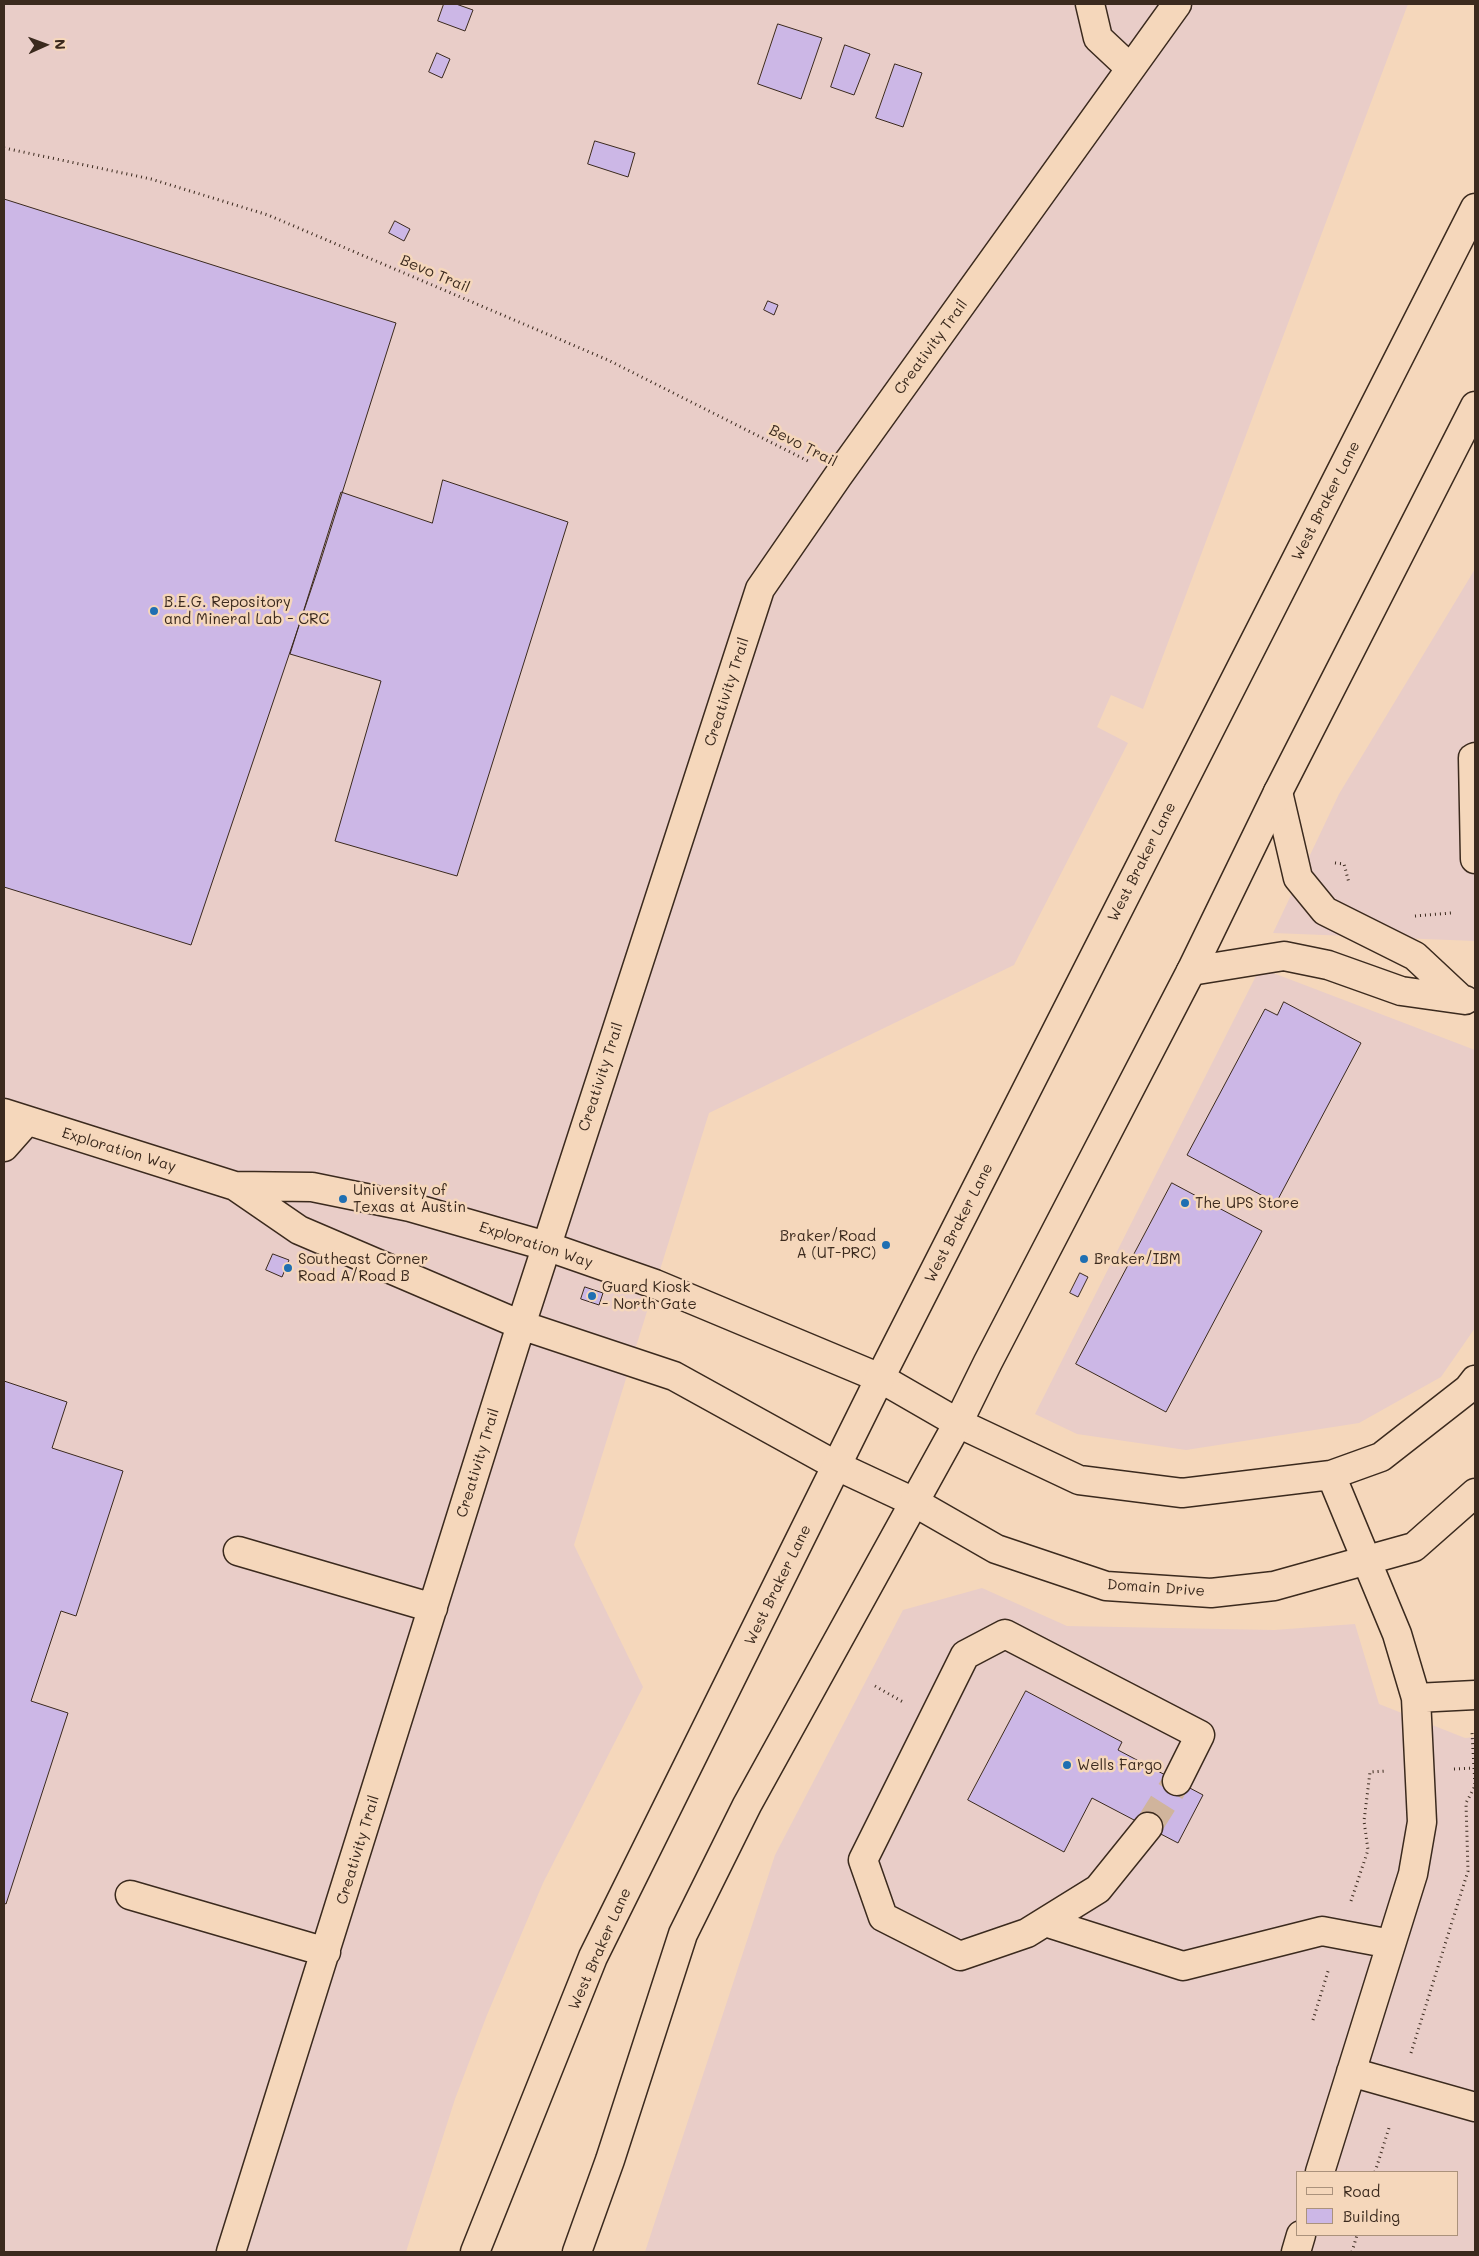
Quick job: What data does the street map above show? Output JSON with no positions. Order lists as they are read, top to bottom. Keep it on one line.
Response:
{"streets":{"street":["Creativity Trail","West Braker Lane","Exploration Way","Domain Drive"],"path":["Bevo Trail"]},"crossings":[["Bevo Trail","Creativity Trail"],["Creativity Trail","Exploration Way"],["West Braker Lane","Exploration Way"],["West Braker Lane","Domain Drive"],["Exploration Way","Domain Drive"]],"places":["B.E.G. Repository and Mineral Lab - CRC","University of Texas at Austin","The UPS Store","Braker/Road A (UT-PRC)","Braker/IBM","Southeast Corner Road A/Road B","Guard Kiosk - North Gate","Wells Fargo"],"legend":["Road","Building"],"north":"right"}
